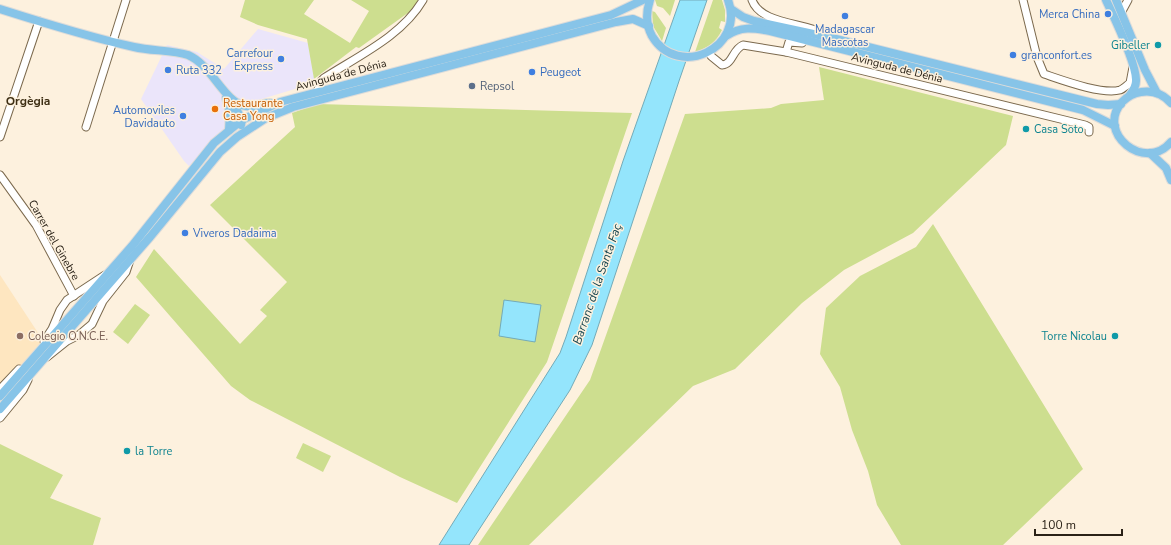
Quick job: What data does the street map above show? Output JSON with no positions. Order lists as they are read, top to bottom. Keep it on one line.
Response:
{"streets":{"main road":["Avinguda de Dénia"],"street":["Carrer del Ginebre"]},"crossings":[["Avinguda de Dénia","Carrer del Ginebre"]],"districts":["Orgègia"],"water":["Barranc de la Santa Faç"],"places":["Merca China","Madagascar Mascotas","Gibeller","granconfort.es","Carrefour Express","Ruta 332","Peugeot","Repsol","Restaurante Casa Yong","Automoviles Davidauto","Casa Soto","Viveros Dadaima","Colegio O.N.C.E.","Torre Nicolau","la Torre"],"scale_bar":"100 m"}
